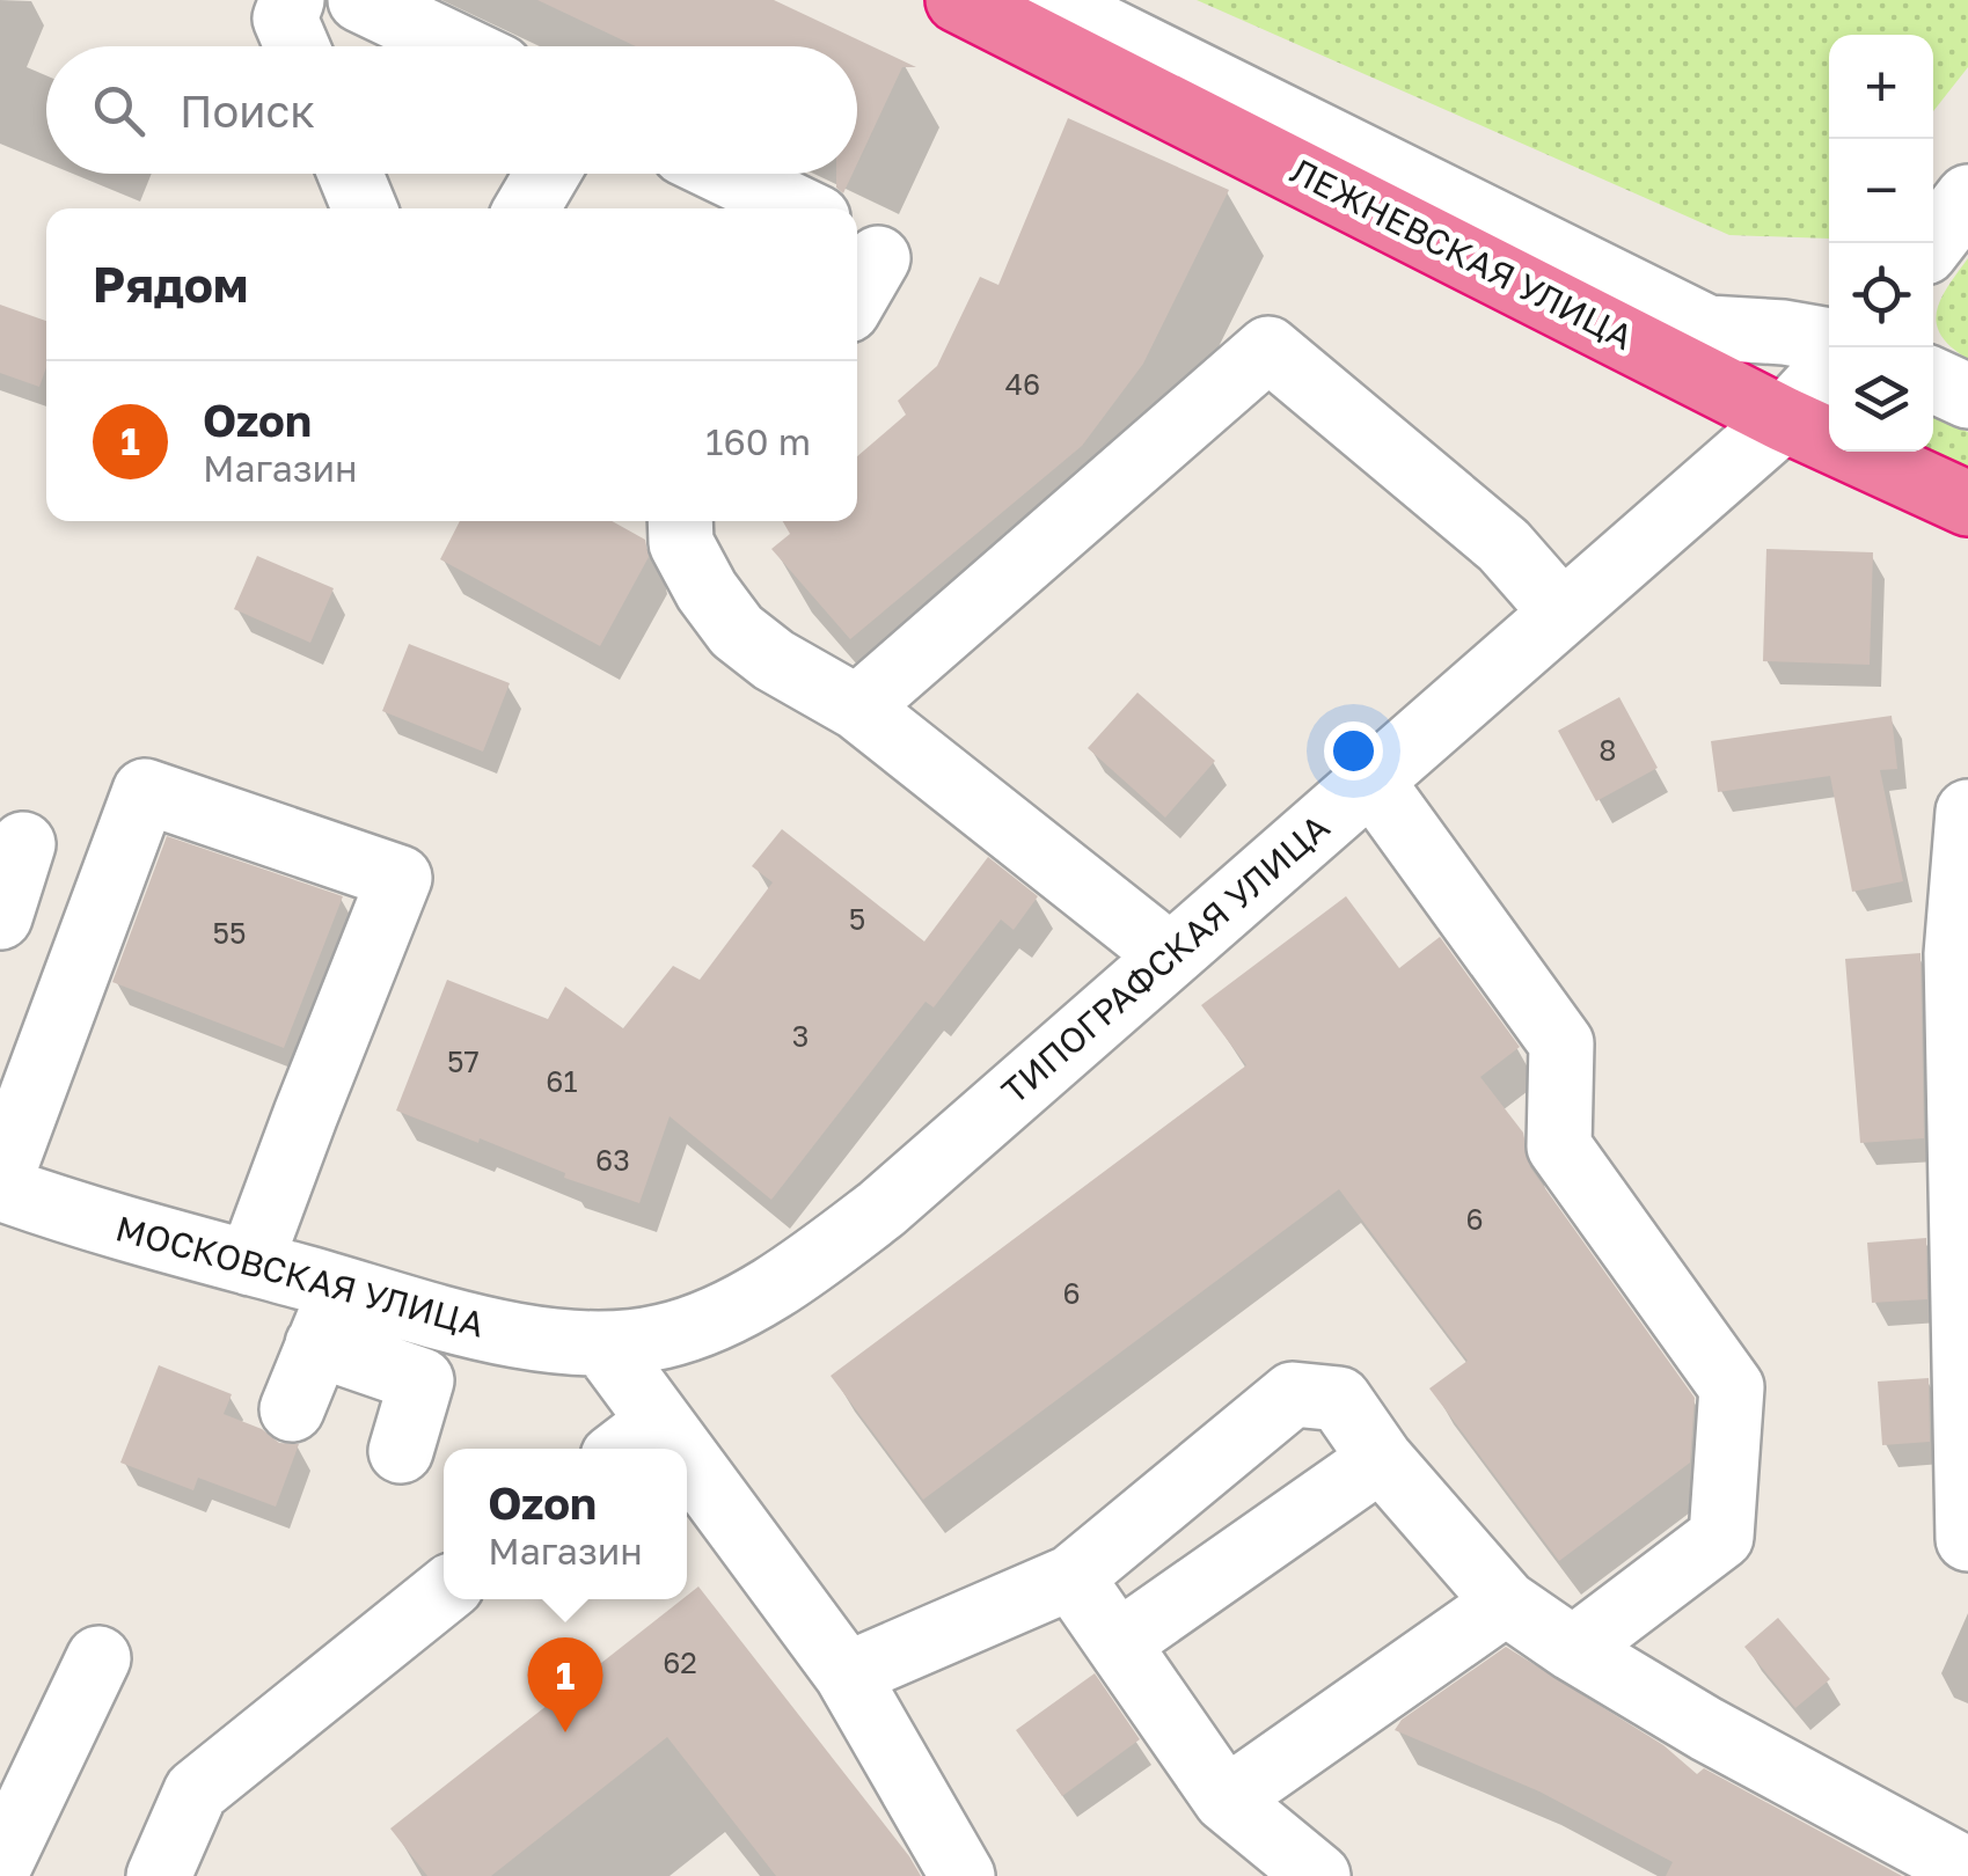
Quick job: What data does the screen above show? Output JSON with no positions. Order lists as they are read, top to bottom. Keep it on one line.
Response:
{"streets":{"highway":["ЛЕЖНЕВСКАЯ УЛИЦА"],"street":["ТИПОГРАФСКАЯ УЛИЦА","МОСКОВСКАЯ УЛИЦА"]},"crossings":[["ЛЕЖНЕВСКАЯ УЛИЦА","ТИПОГРАФСКАЯ УЛИЦА"],["ТИПОГРАФСКАЯ УЛИЦА","МОСКОВСКАЯ УЛИЦА"]],"house_numbers":["46","8","5","55","3","57","61","63","6","6","62"],"page":{"map_buttons":["+","−"],"search":"Поиск","heading":"Рядом","list":[{"mark":"1","name":"Ozon","note":"Магазин","value":"160 m"}],"popup":["Ozon","Магазин"],"pins":"1"}}
